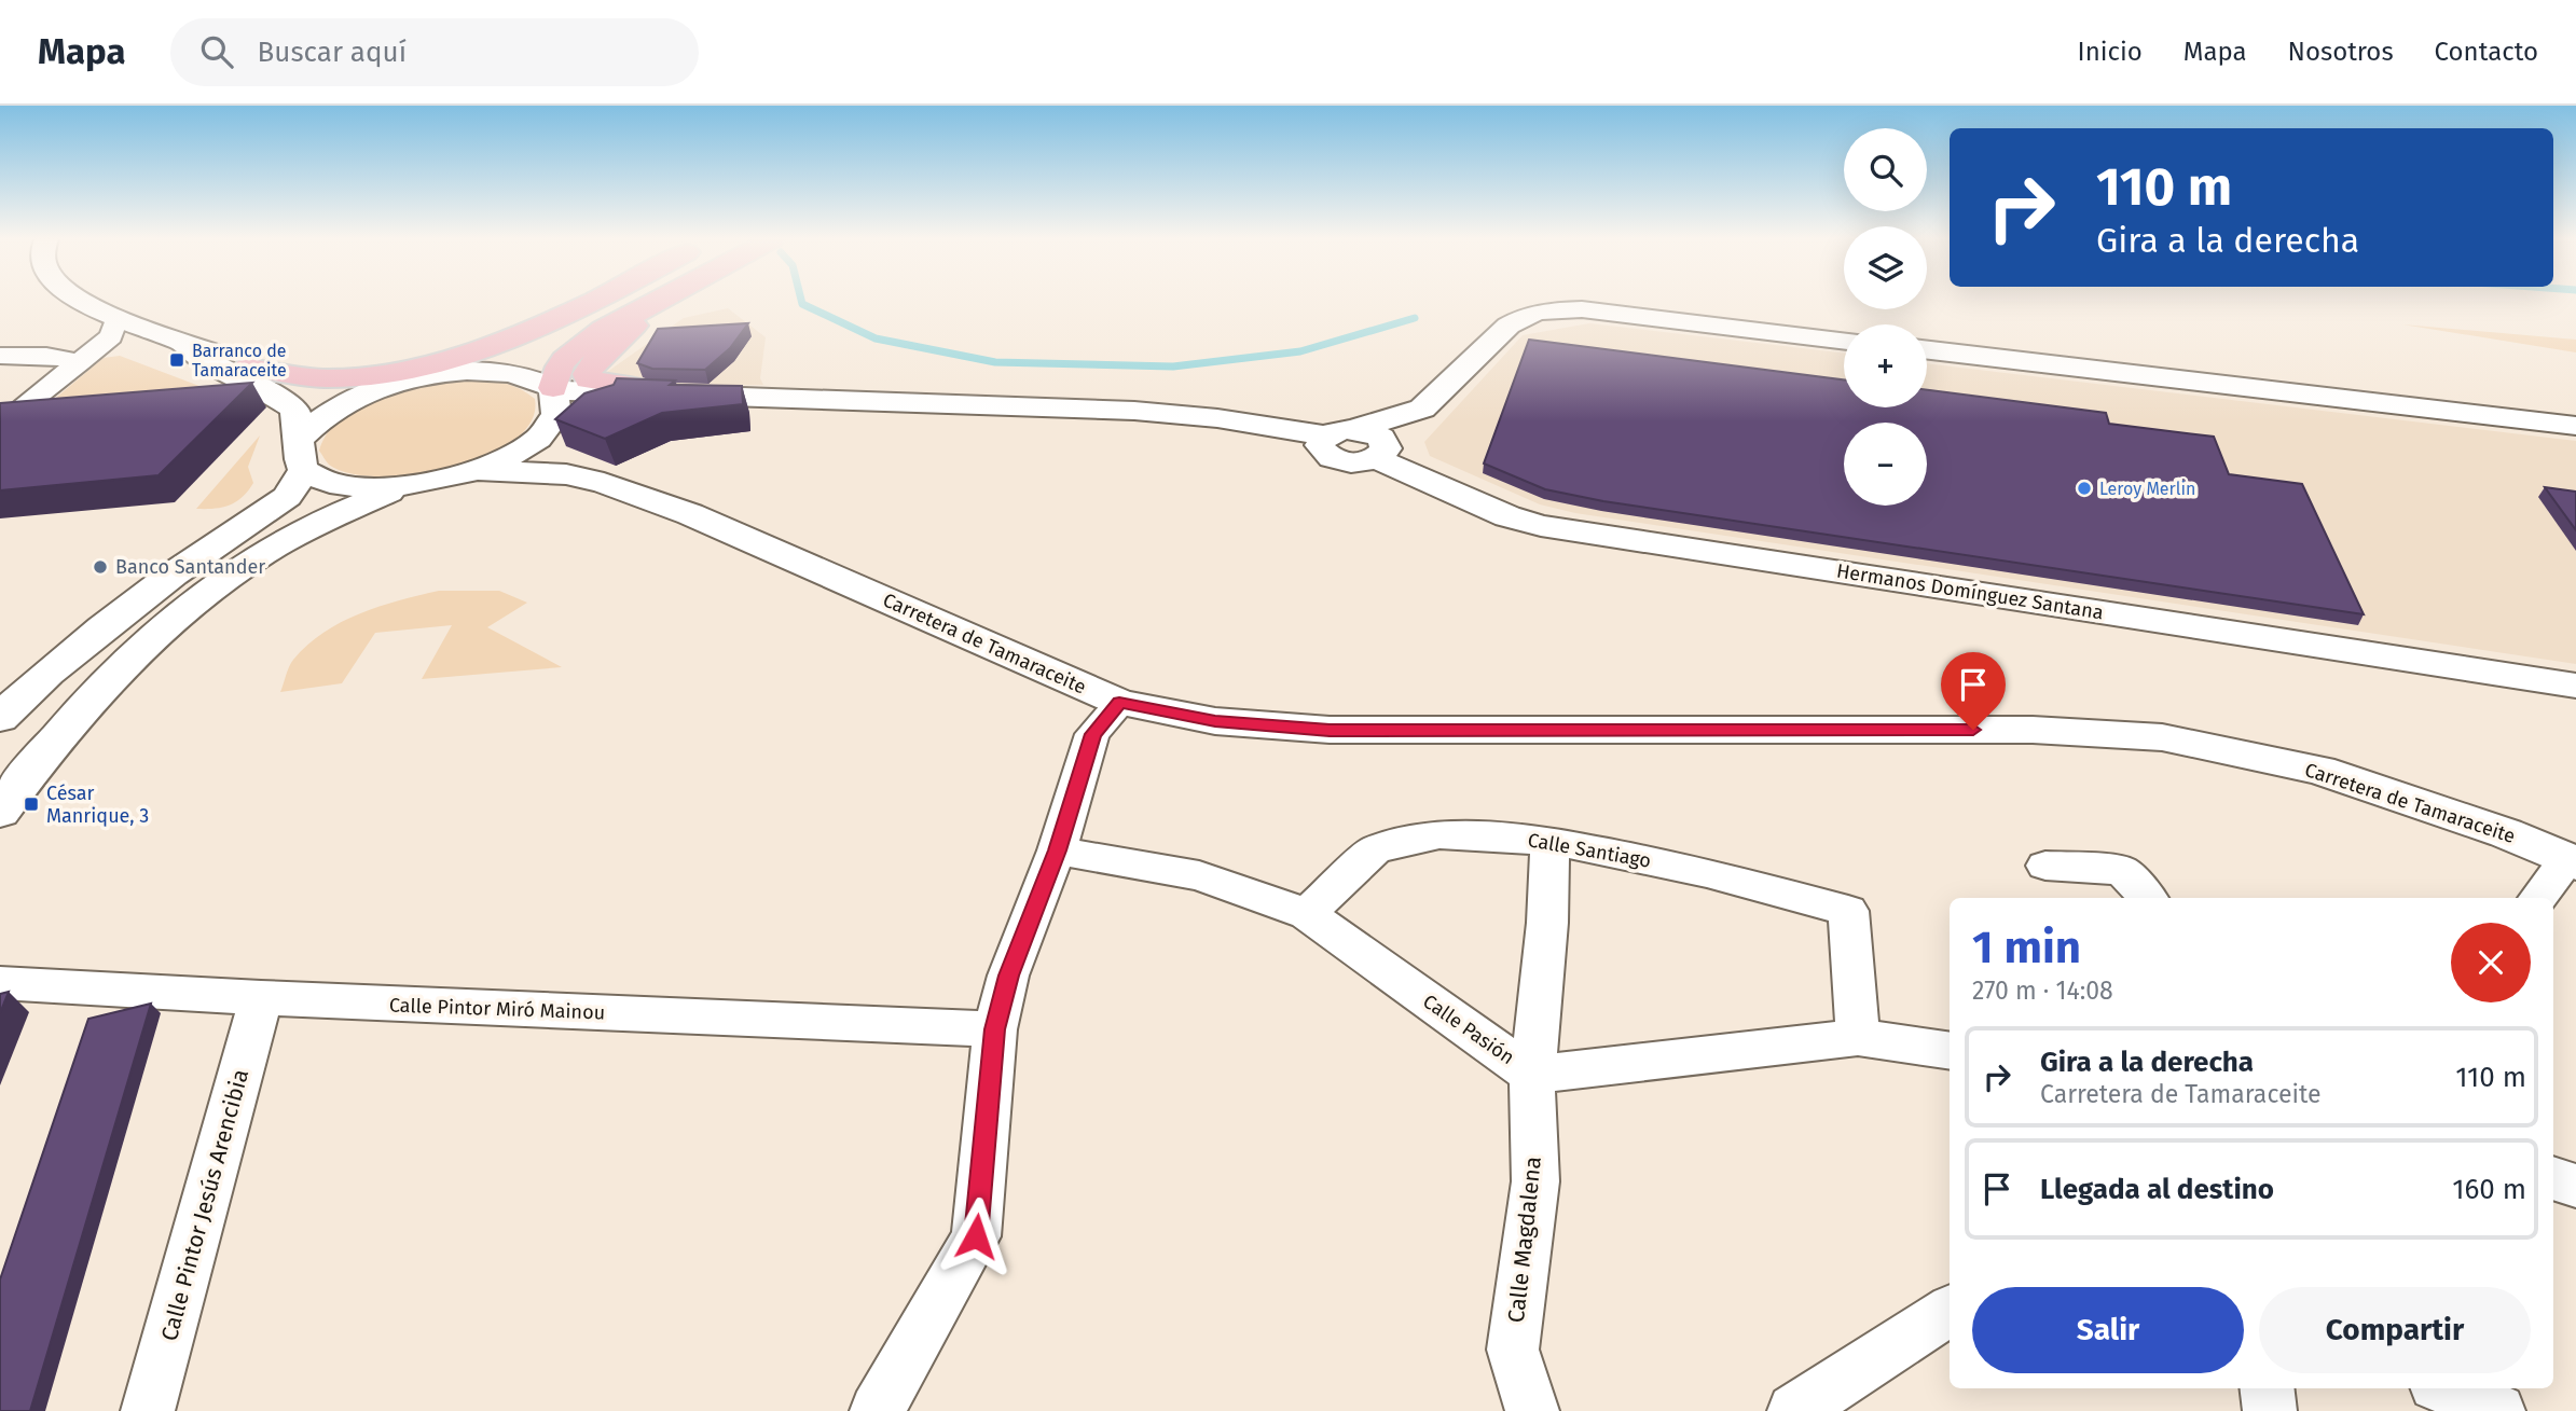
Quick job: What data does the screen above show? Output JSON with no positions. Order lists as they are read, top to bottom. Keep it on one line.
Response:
{"streets":{"main road":["Hermanos Domínguez Santana","Carretera de Tamaraceite"],"street":["Calle Santiago","Calle Pintor Miró Mainou","Calle Pasión","Calle Pintor Jesús Arencibia","Calle Magdalena"]},"crossings":[["Calle Santiago","Calle Pasión"],["Calle Santiago","Calle Magdalena"],["Calle Pintor Miró Mainou","Calle Pintor Jesús Arencibia"],["Calle Pasión","Calle Magdalena"]],"places":{"transit":["Barranco de Tamaraceite","César Manrique, 3"],"other":["Leroy Merlin","Banco Santander"]},"page":{"header":"Mapa","search":"Buscar aquí","nav":["Inicio","Mapa","Nosotros","Contacto"],"map_buttons":["+","−"],"turn":["110 m","Gira a la derecha"],"heading":["1 min","270 m · 14:08"],"list":[{"name":"Gira a la derecha","note":"Carretera de Tamaraceite","value":"110 m"},{"name":"Llegada al destino","value":"160 m"}],"buttons":["Salir","Compartir"]}}
